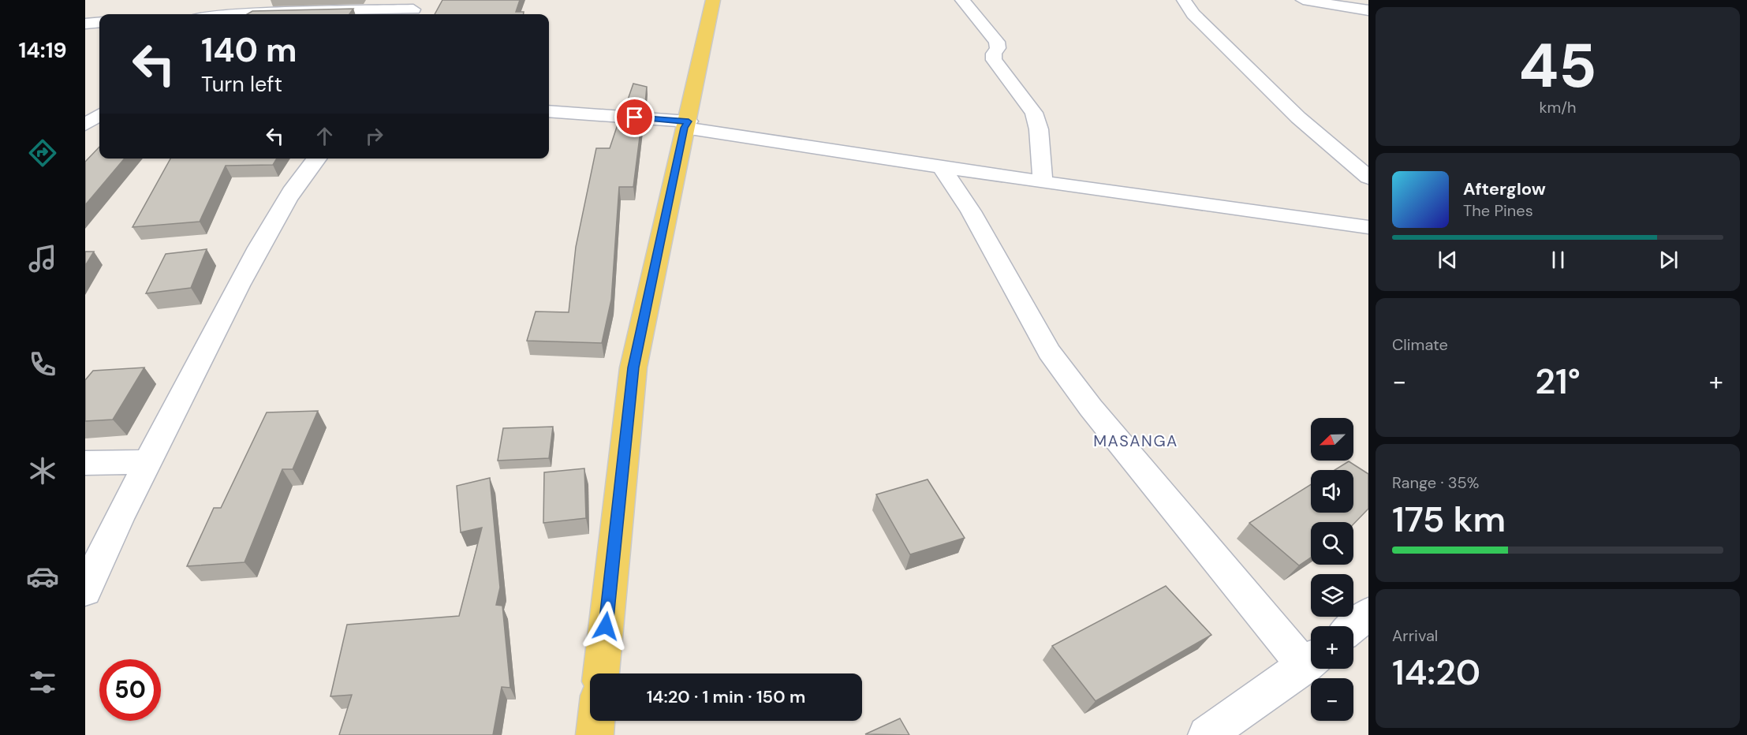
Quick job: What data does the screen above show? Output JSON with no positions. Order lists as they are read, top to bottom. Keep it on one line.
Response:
{"districts":["MASANGA"],"north":"bottom left","page":{"tabs":"14:19","tile":[["45","km/h"],"Climate",["Range · 35%","175 km"],["Arrival","14:20"]],"turn":["140 m","Turn left"],"song":["Afterglow","The Pines"],"heat":["−","21°","+"],"map_buttons":["+","−"],"limit":"50","trip":"14:20 · 1 min · 150 m"}}
